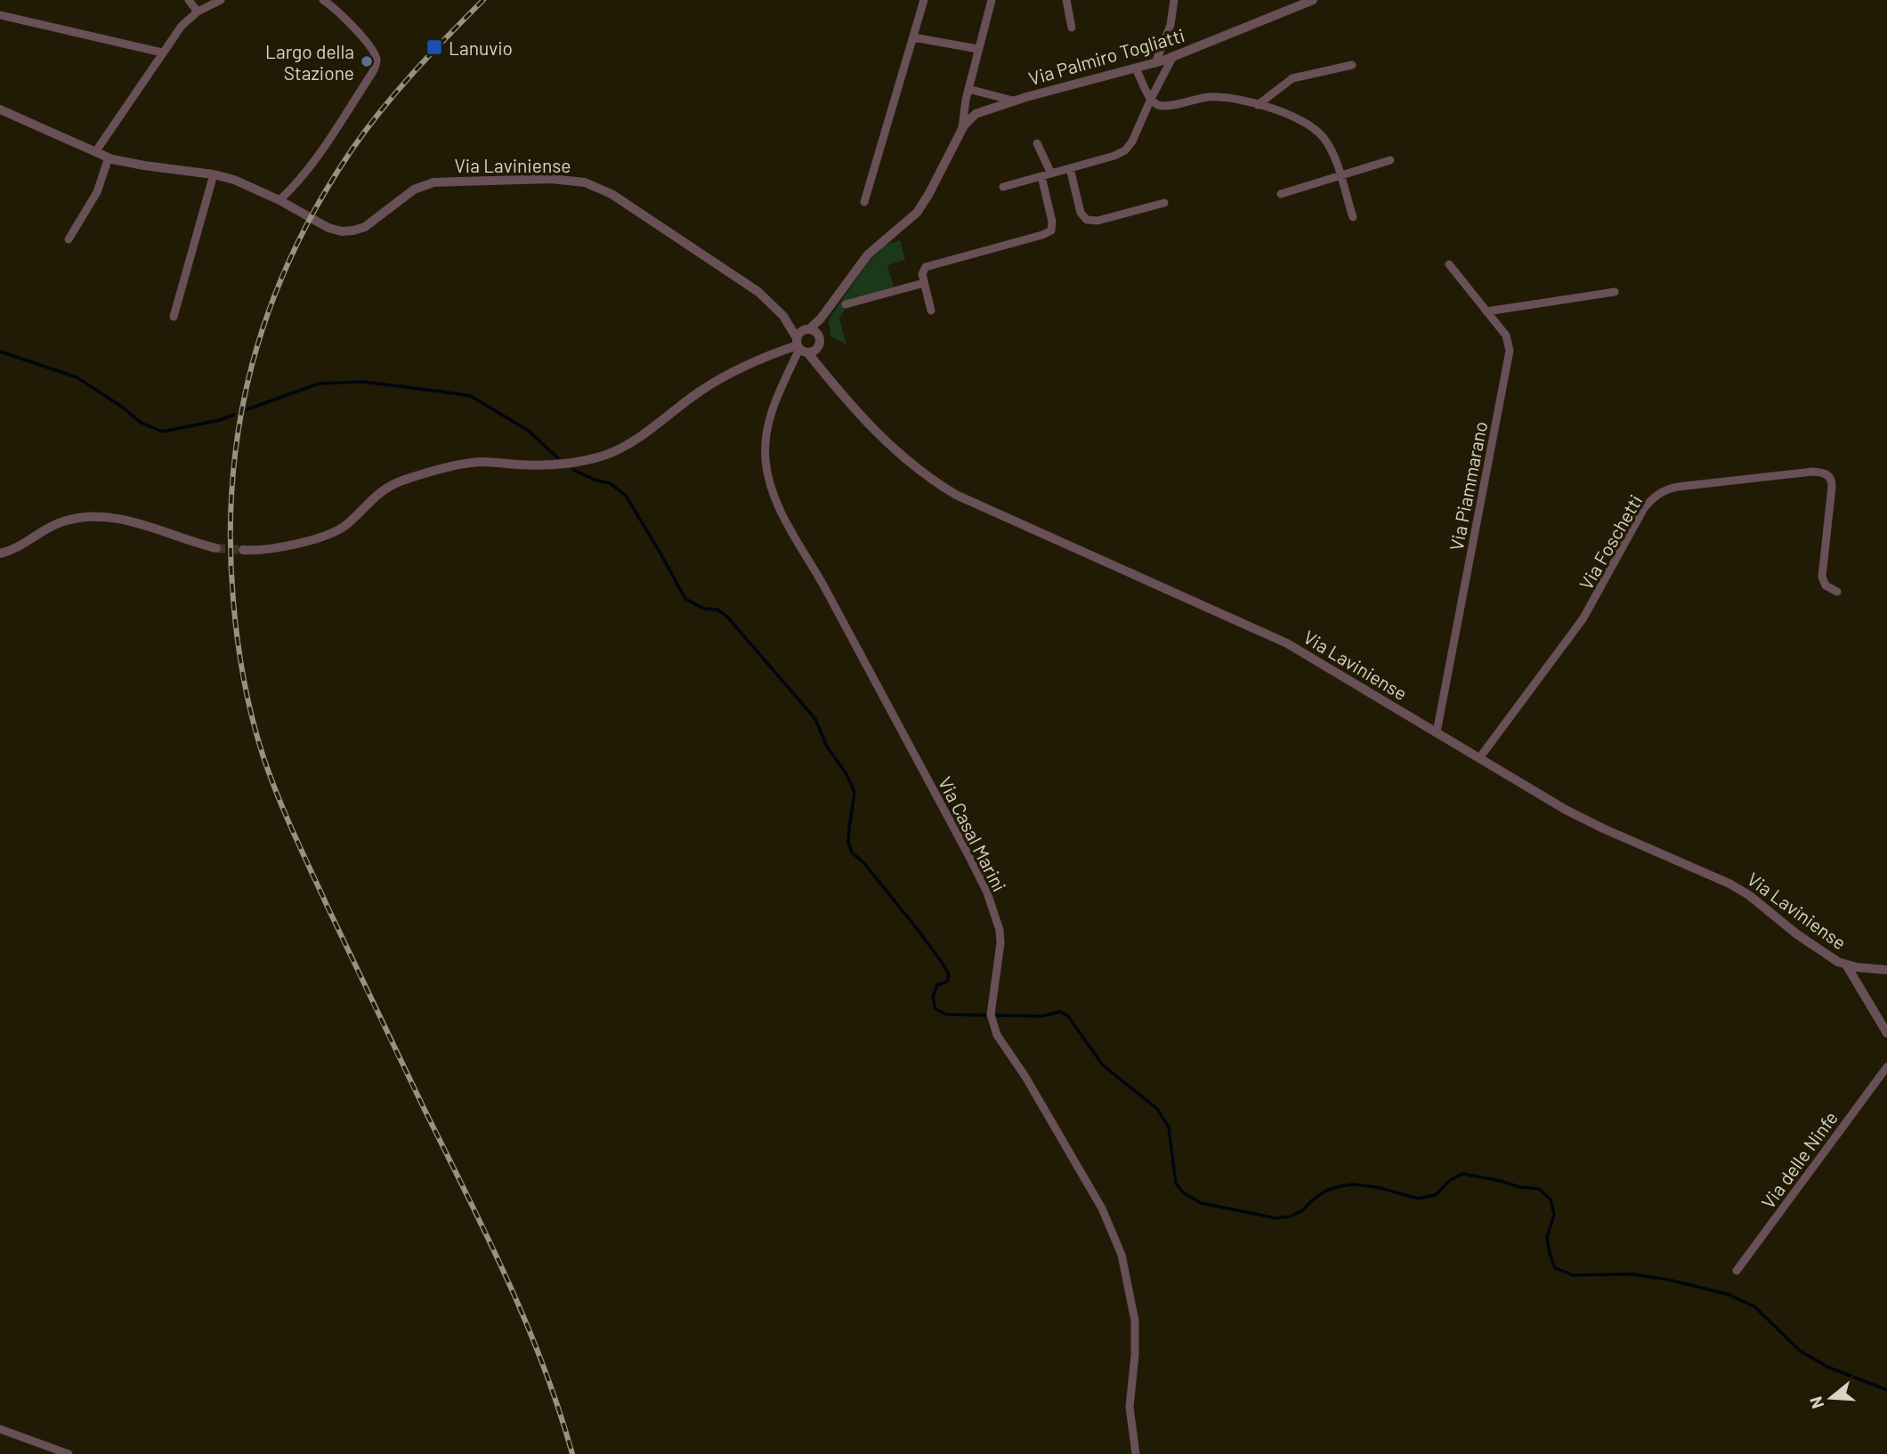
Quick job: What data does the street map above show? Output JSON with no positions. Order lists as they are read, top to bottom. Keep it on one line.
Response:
{"streets":{"street":["Via Palmiro Togliatti","Via Laviniense","Via Piammarano","Via Foschetti","Via Casal Marini","Via delle Ninfe"]},"crossings":[["Via Palmiro Togliatti","Via Laviniense"],["Via Palmiro Togliatti","Via Casal Marini"],["Via Laviniense","Via Piammarano"],["Via Laviniense","Via Foschetti"],["Via Laviniense","Via Casal Marini"]],"places":{"transit":["Lanuvio"],"other":["Largo della Stazione"]},"north":"left"}
